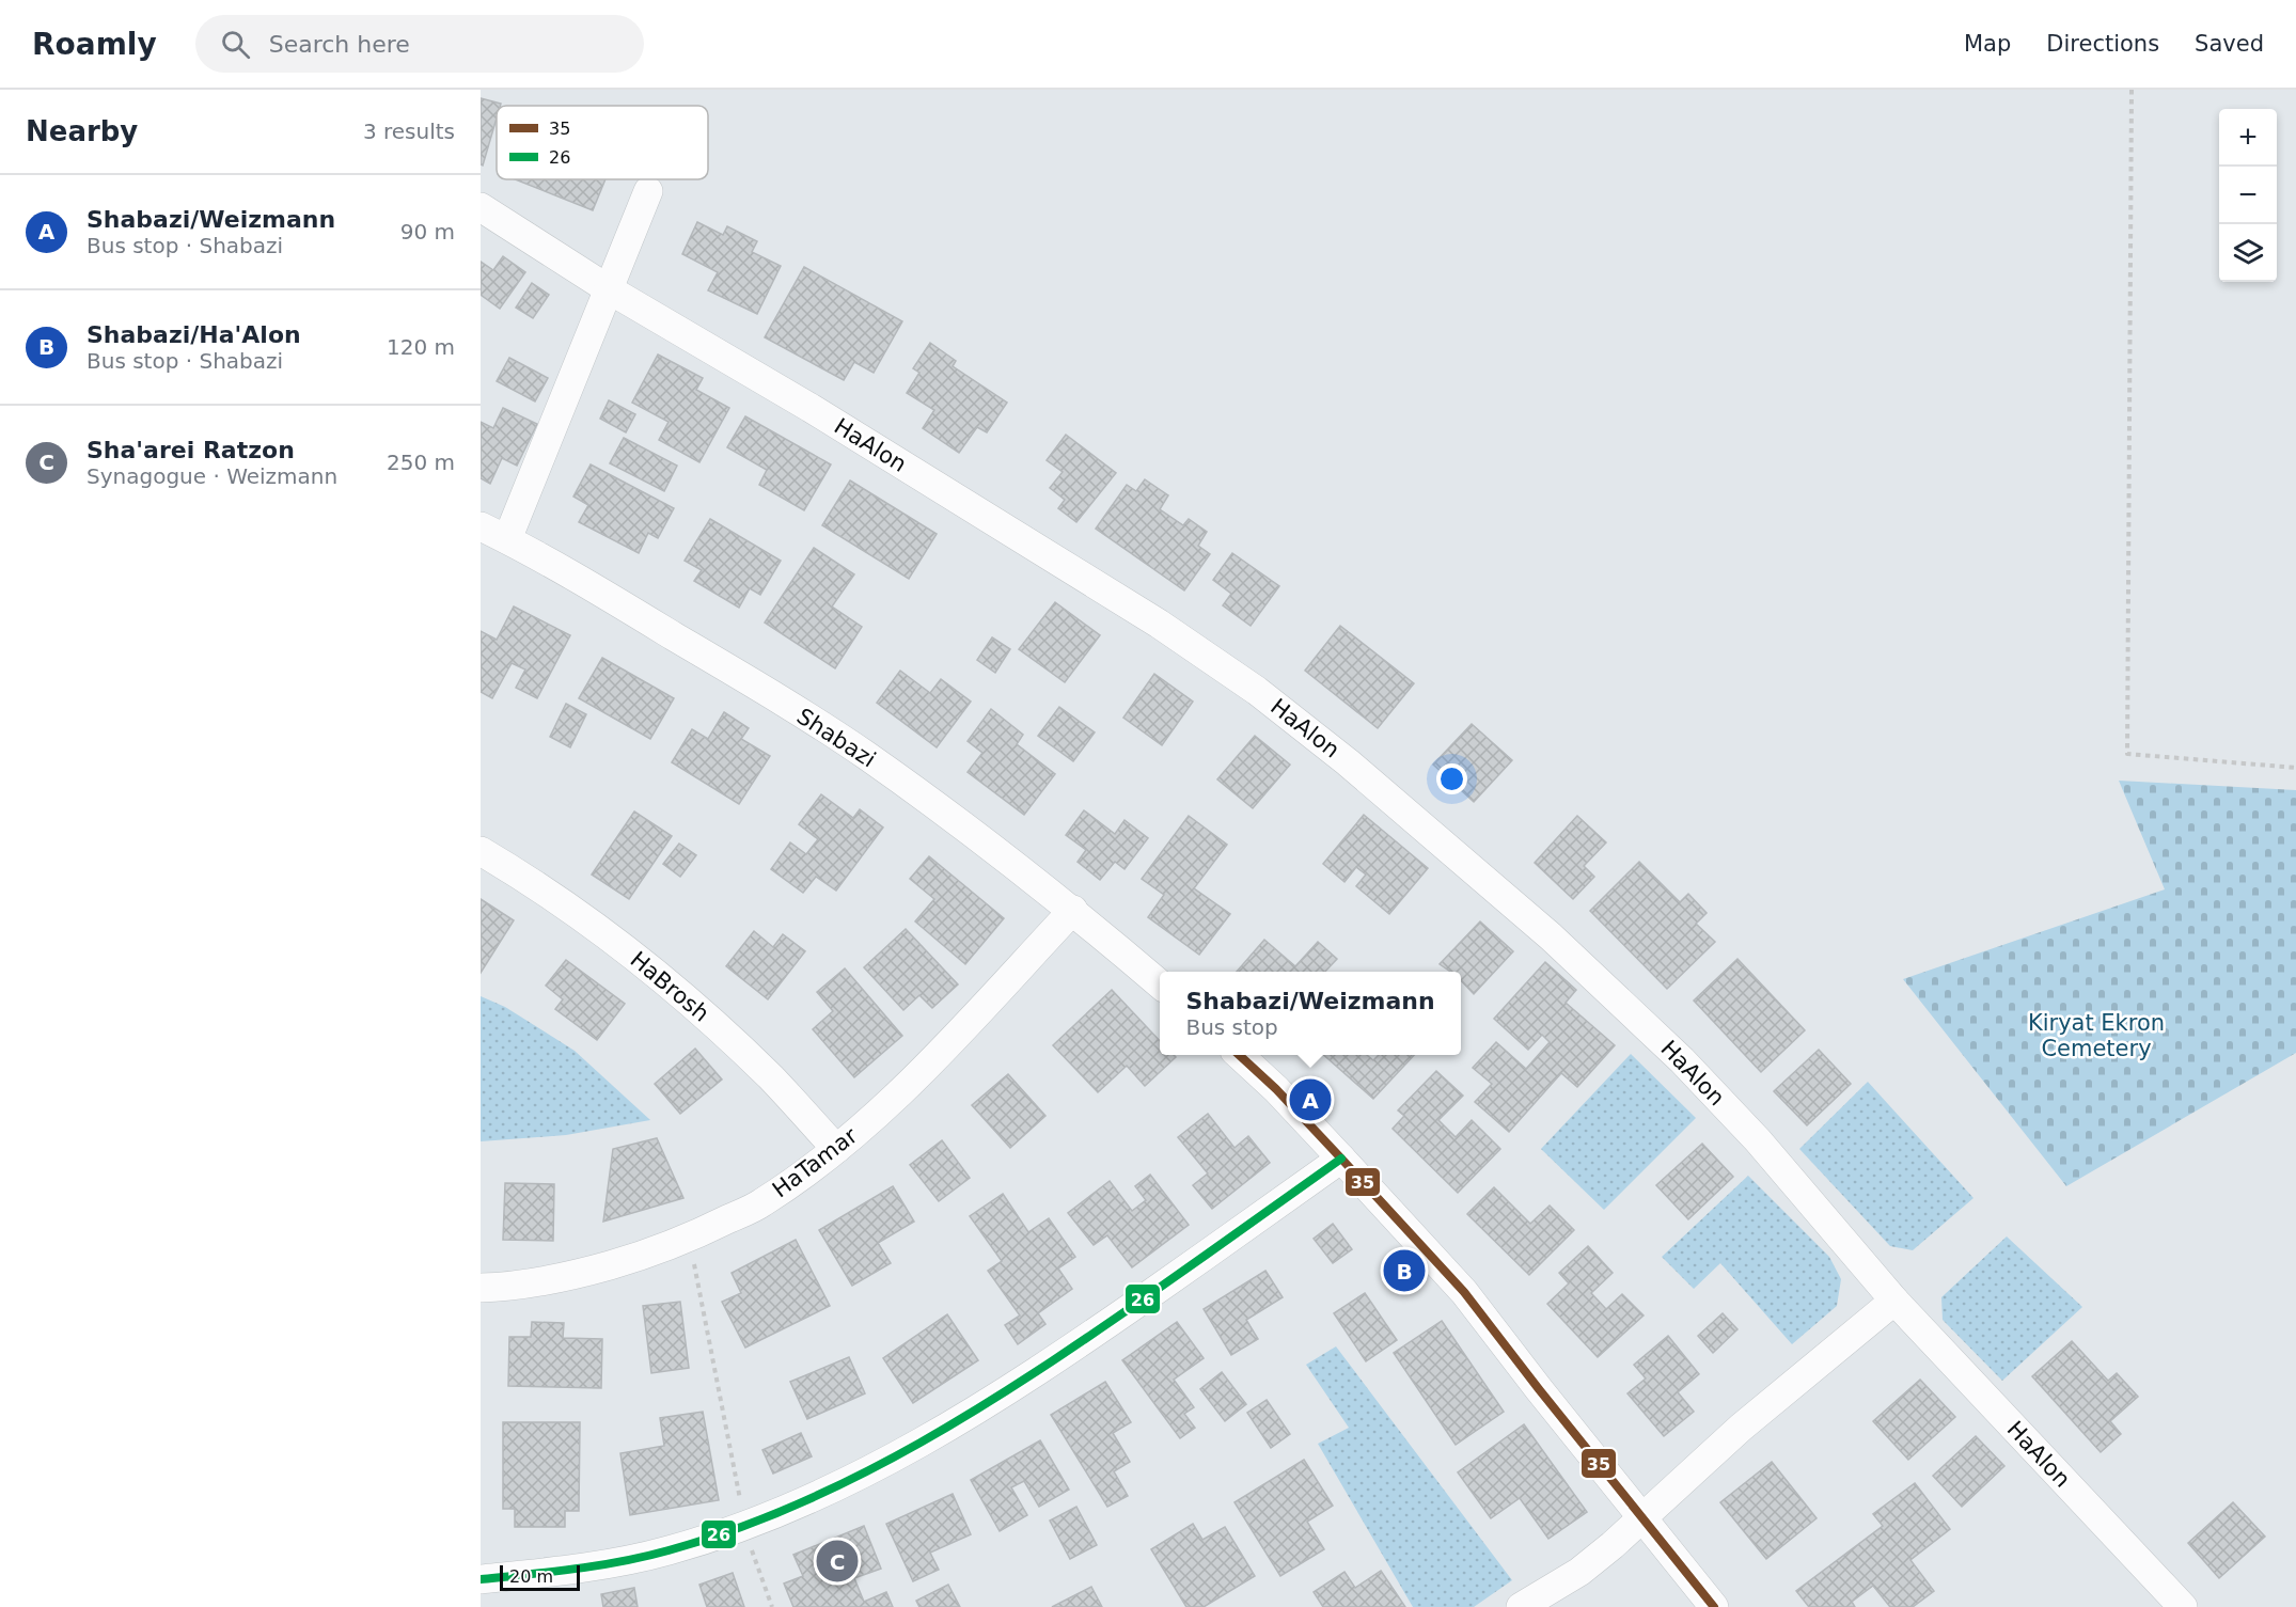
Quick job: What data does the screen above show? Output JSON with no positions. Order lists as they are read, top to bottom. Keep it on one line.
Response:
{"streets":{"street":["HaAlon","Shabazi","HaBrosh","HaTamar"]},"crossings":[["Shabazi","HaTamar"],["HaBrosh","HaTamar"]],"parks":["Kiryat Ekron Cemetery"],"lines":["transit line 35","transit line 26"],"legend":["35","26"],"scale_bar":"20 m","page":{"header":"Roamly","search":"Search here","nav":["Map","Directions","Saved"],"heading":["Nearby","3 results"],"map_buttons":["+","−"],"list":[{"mark":"A","name":"Shabazi/Weizmann","note":"Bus stop · Shabazi","value":"90 m"},{"mark":"B","name":"Shabazi/Ha'Alon","note":"Bus stop · Shabazi","value":"120 m"},{"mark":"C","name":"Sha'arei Ratzon","note":"Synagogue · Weizmann","value":"250 m"}],"popup":["Shabazi/Weizmann","Bus stop"],"pins":["A","B","C"],"scale":"20 m"}}
